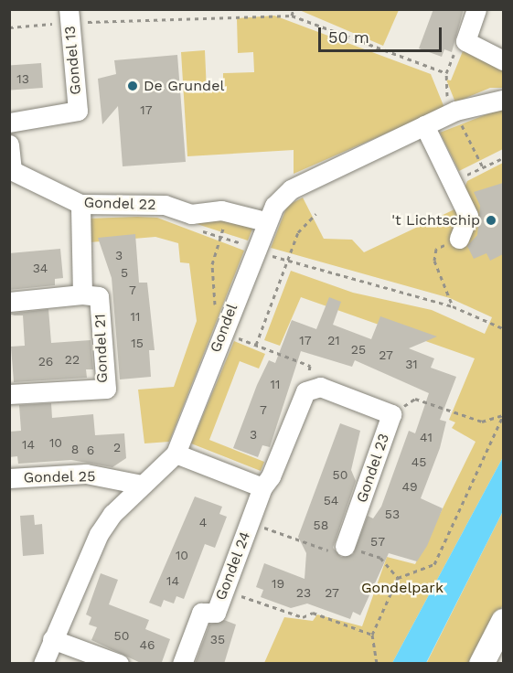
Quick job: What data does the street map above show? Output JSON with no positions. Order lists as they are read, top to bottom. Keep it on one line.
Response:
{"streets":{"street":["Gondel 13","Gondel 22","Gondel","Gondel 21","Gondel 23","Gondel 25","Gondel 24"]},"crossings":[["Gondel 22","Gondel"],["Gondel 22","Gondel 21"],["Gondel","Gondel 25"]],"parks":["Gondelpark"],"places":["De Grundel","'t Lichtschip"],"house_numbers":["13","17","3","34","5","7","11","17","21","15","25","27","22","26","31","11","7","3","41","10","14","2","8","6","45","50","49","54","53","4","58","57","10","14","19","23","27","50","35","46"],"scale_bar":"50 m"}
